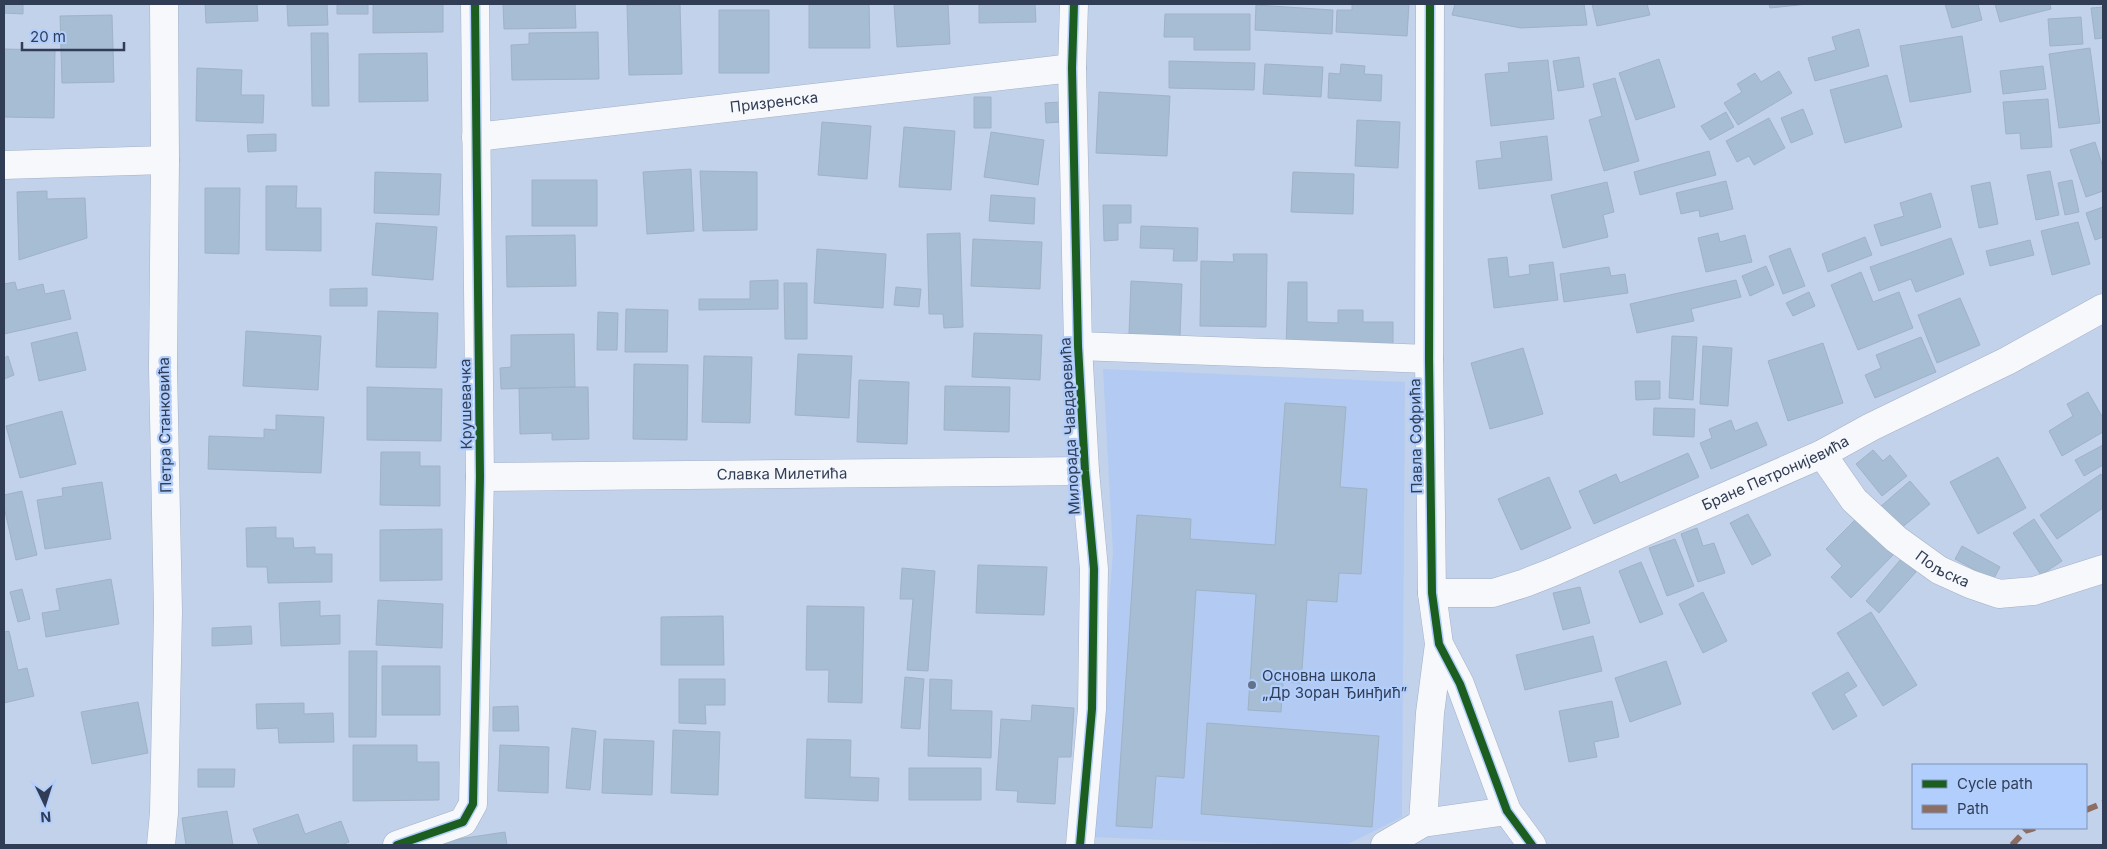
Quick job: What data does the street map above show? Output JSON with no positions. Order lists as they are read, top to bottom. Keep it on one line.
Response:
{"streets":{"street":["Призренска","Крушевачка","Петра Станковића","Милорада Чавдаревића","Павла Софрића","Бране Петронијевића","Славка Милетића","Пољска"]},"crossings":[["Призренска","Крушевачка"],["Призренска","Милорада Чавдаревића"],["Крушевачка","Славка Милетића"],["Милорада Чавдаревића","Павла Софрића"],["Милорада Чавдаревића","Славка Милетића"],["Павла Софрића","Бране Петронијевића"],["Бране Петронијевића","Пољска"]],"places":["Основна школа „Др Зоран Ђинђић”"],"legend":["Cycle path","Path"],"scale_bar":"20 m","north":"bottom"}
